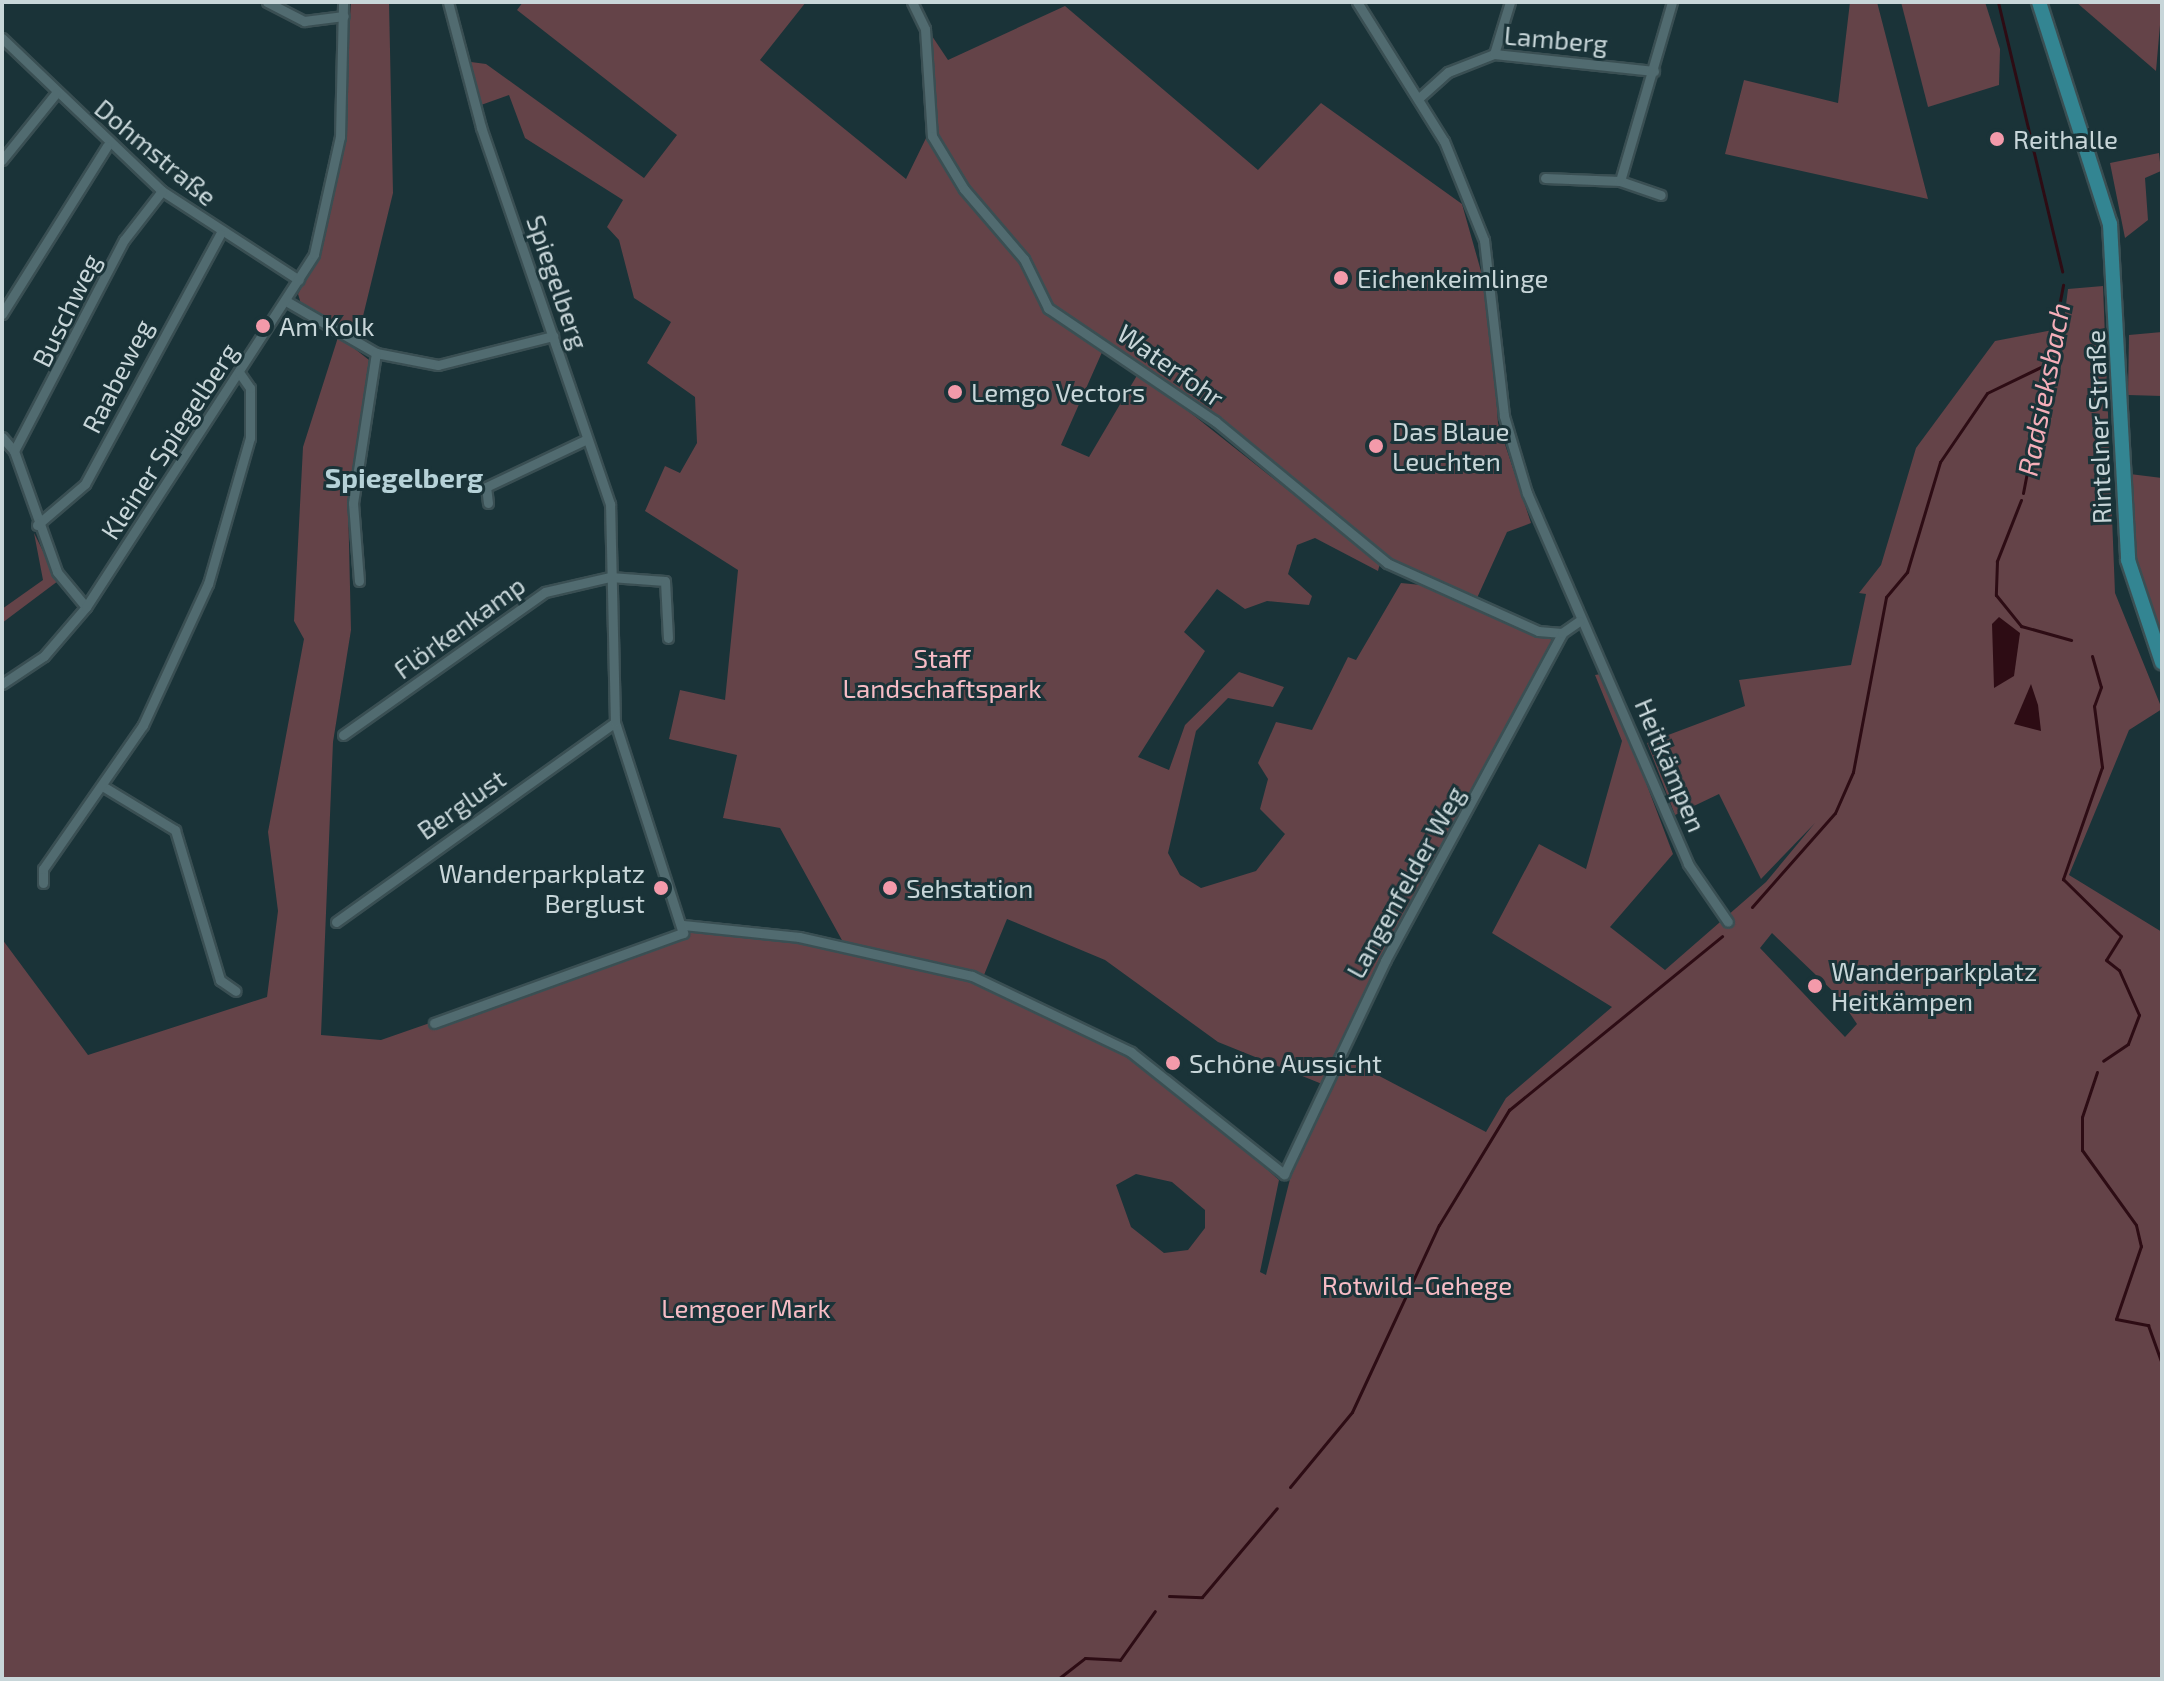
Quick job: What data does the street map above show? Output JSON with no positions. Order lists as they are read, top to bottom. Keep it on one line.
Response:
{"streets":{"main road":["Rintelner Straße"],"street":["Lamberg","Dohmstraße","Spiegelberg","Buschweg","Waterfohr","Raabeweg","Kleiner Spiegelberg","Flörkenkamp","Heitkämpen","Berglust","Langenfelder Weg"]},"crossings":[["Dohmstraße","Buschweg"],["Dohmstraße","Raabeweg"],["Dohmstraße","Kleiner Spiegelberg"],["Spiegelberg","Flörkenkamp"],["Spiegelberg","Berglust"],["Spiegelberg","Langenfelder Weg"],["Waterfohr","Langenfelder Weg"],["Heitkämpen","Langenfelder Weg"]],"districts":["Spiegelberg"],"water":["Radsieksbach"],"parks":["Staff Landschaftspark","Rotwild-Gehege","Lemgoer Mark"],"places":["Reithalle","Eichenkeimlinge","Am Kolk","Lemgo Vectors","Das Blaue Leuchten","Wanderparkplatz Berglust","Sehstation","Wanderparkplatz Heitkämpen","Schöne Aussicht"]}
